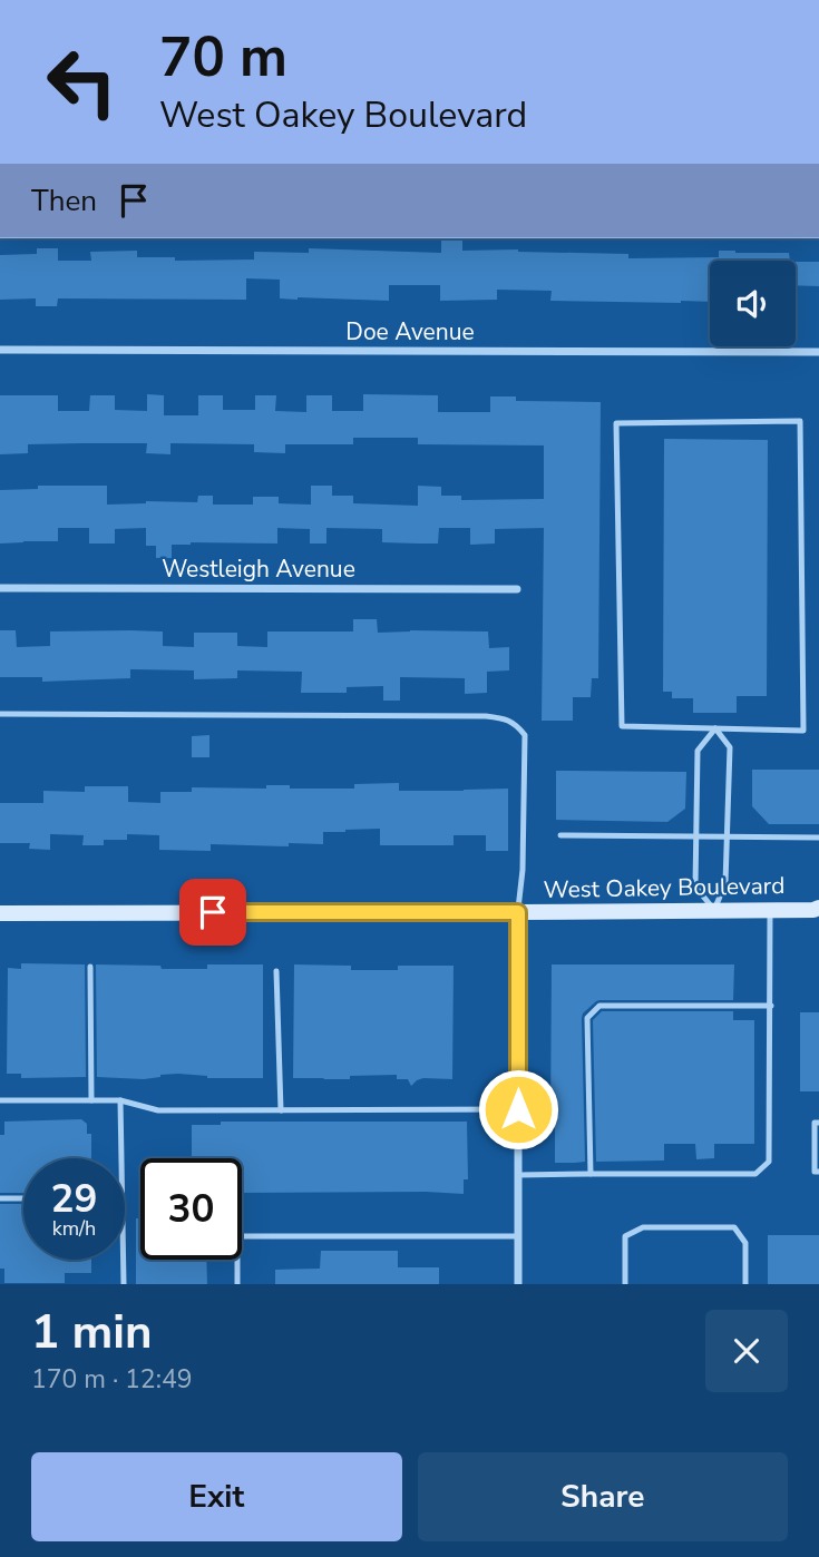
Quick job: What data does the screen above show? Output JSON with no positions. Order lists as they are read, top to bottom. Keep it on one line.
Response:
{"streets":{"main road":["West Oakey Boulevard"],"street":["Doe Avenue","Westleigh Avenue"]},"page":{"turn":["70 m","West Oakey Boulevard"],"then":"Then","speed":"29 km/h","limit":"30","heading":["1 min","170 m · 12:49"],"buttons":["Exit","Share"]}}
